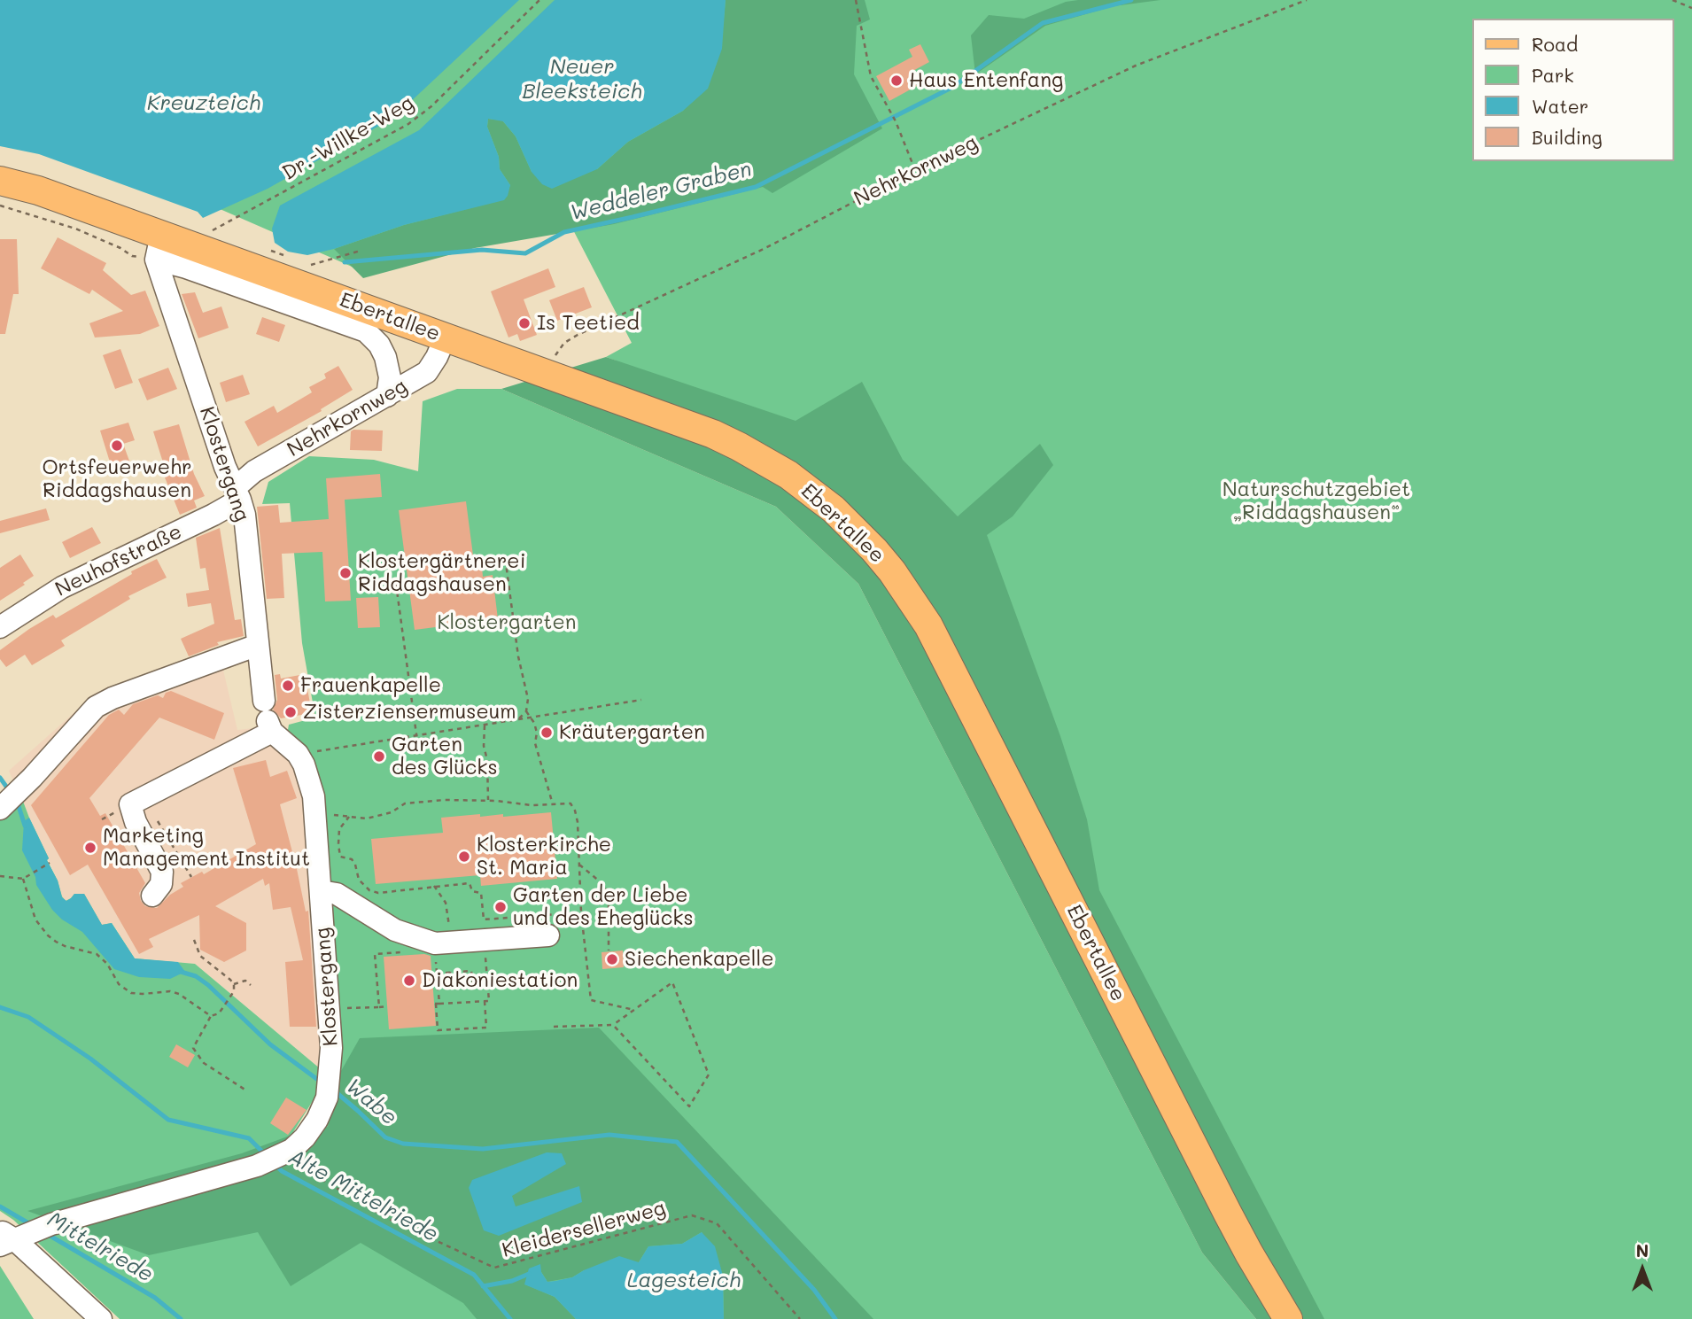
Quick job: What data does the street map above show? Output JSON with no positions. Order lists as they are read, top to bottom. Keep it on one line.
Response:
{"streets":{"main road":["Ebertallee"],"street":["Nehrkornweg","Klostergang","Neuhofstraße"],"path":["Dr.-Willke-Weg","Kleidersellerweg"]},"crossings":[["Nehrkornweg","Ebertallee"],["Nehrkornweg","Klostergang"],["Nehrkornweg","Neuhofstraße"],["Ebertallee","Klostergang"],["Klostergang","Neuhofstraße"],["Klostergang","Kleidersellerweg"]],"water":["Neuer Bleeksteich","Kreuzteich","Weddeler Graben","Wabe","Alte Mittelriede","Mittelriede","Lagesteich"],"parks":["Naturschutzgebiet „Riddagshausen“","Klostergarten"],"places":["Haus Entenfang","Is Teetied","Ortsfeuerwehr Riddagshausen","Klostergärtnerei Riddagshausen","Frauenkapelle","Zisterziensermuseum","Kräutergarten","Garten des Glücks","Marketing Management Institut","Klosterkirche St. Maria","Garten der Liebe und des Eheglücks","Siechenkapelle","Diakoniestation"],"legend":["Road","Park","Water","Building"],"north":"top"}
